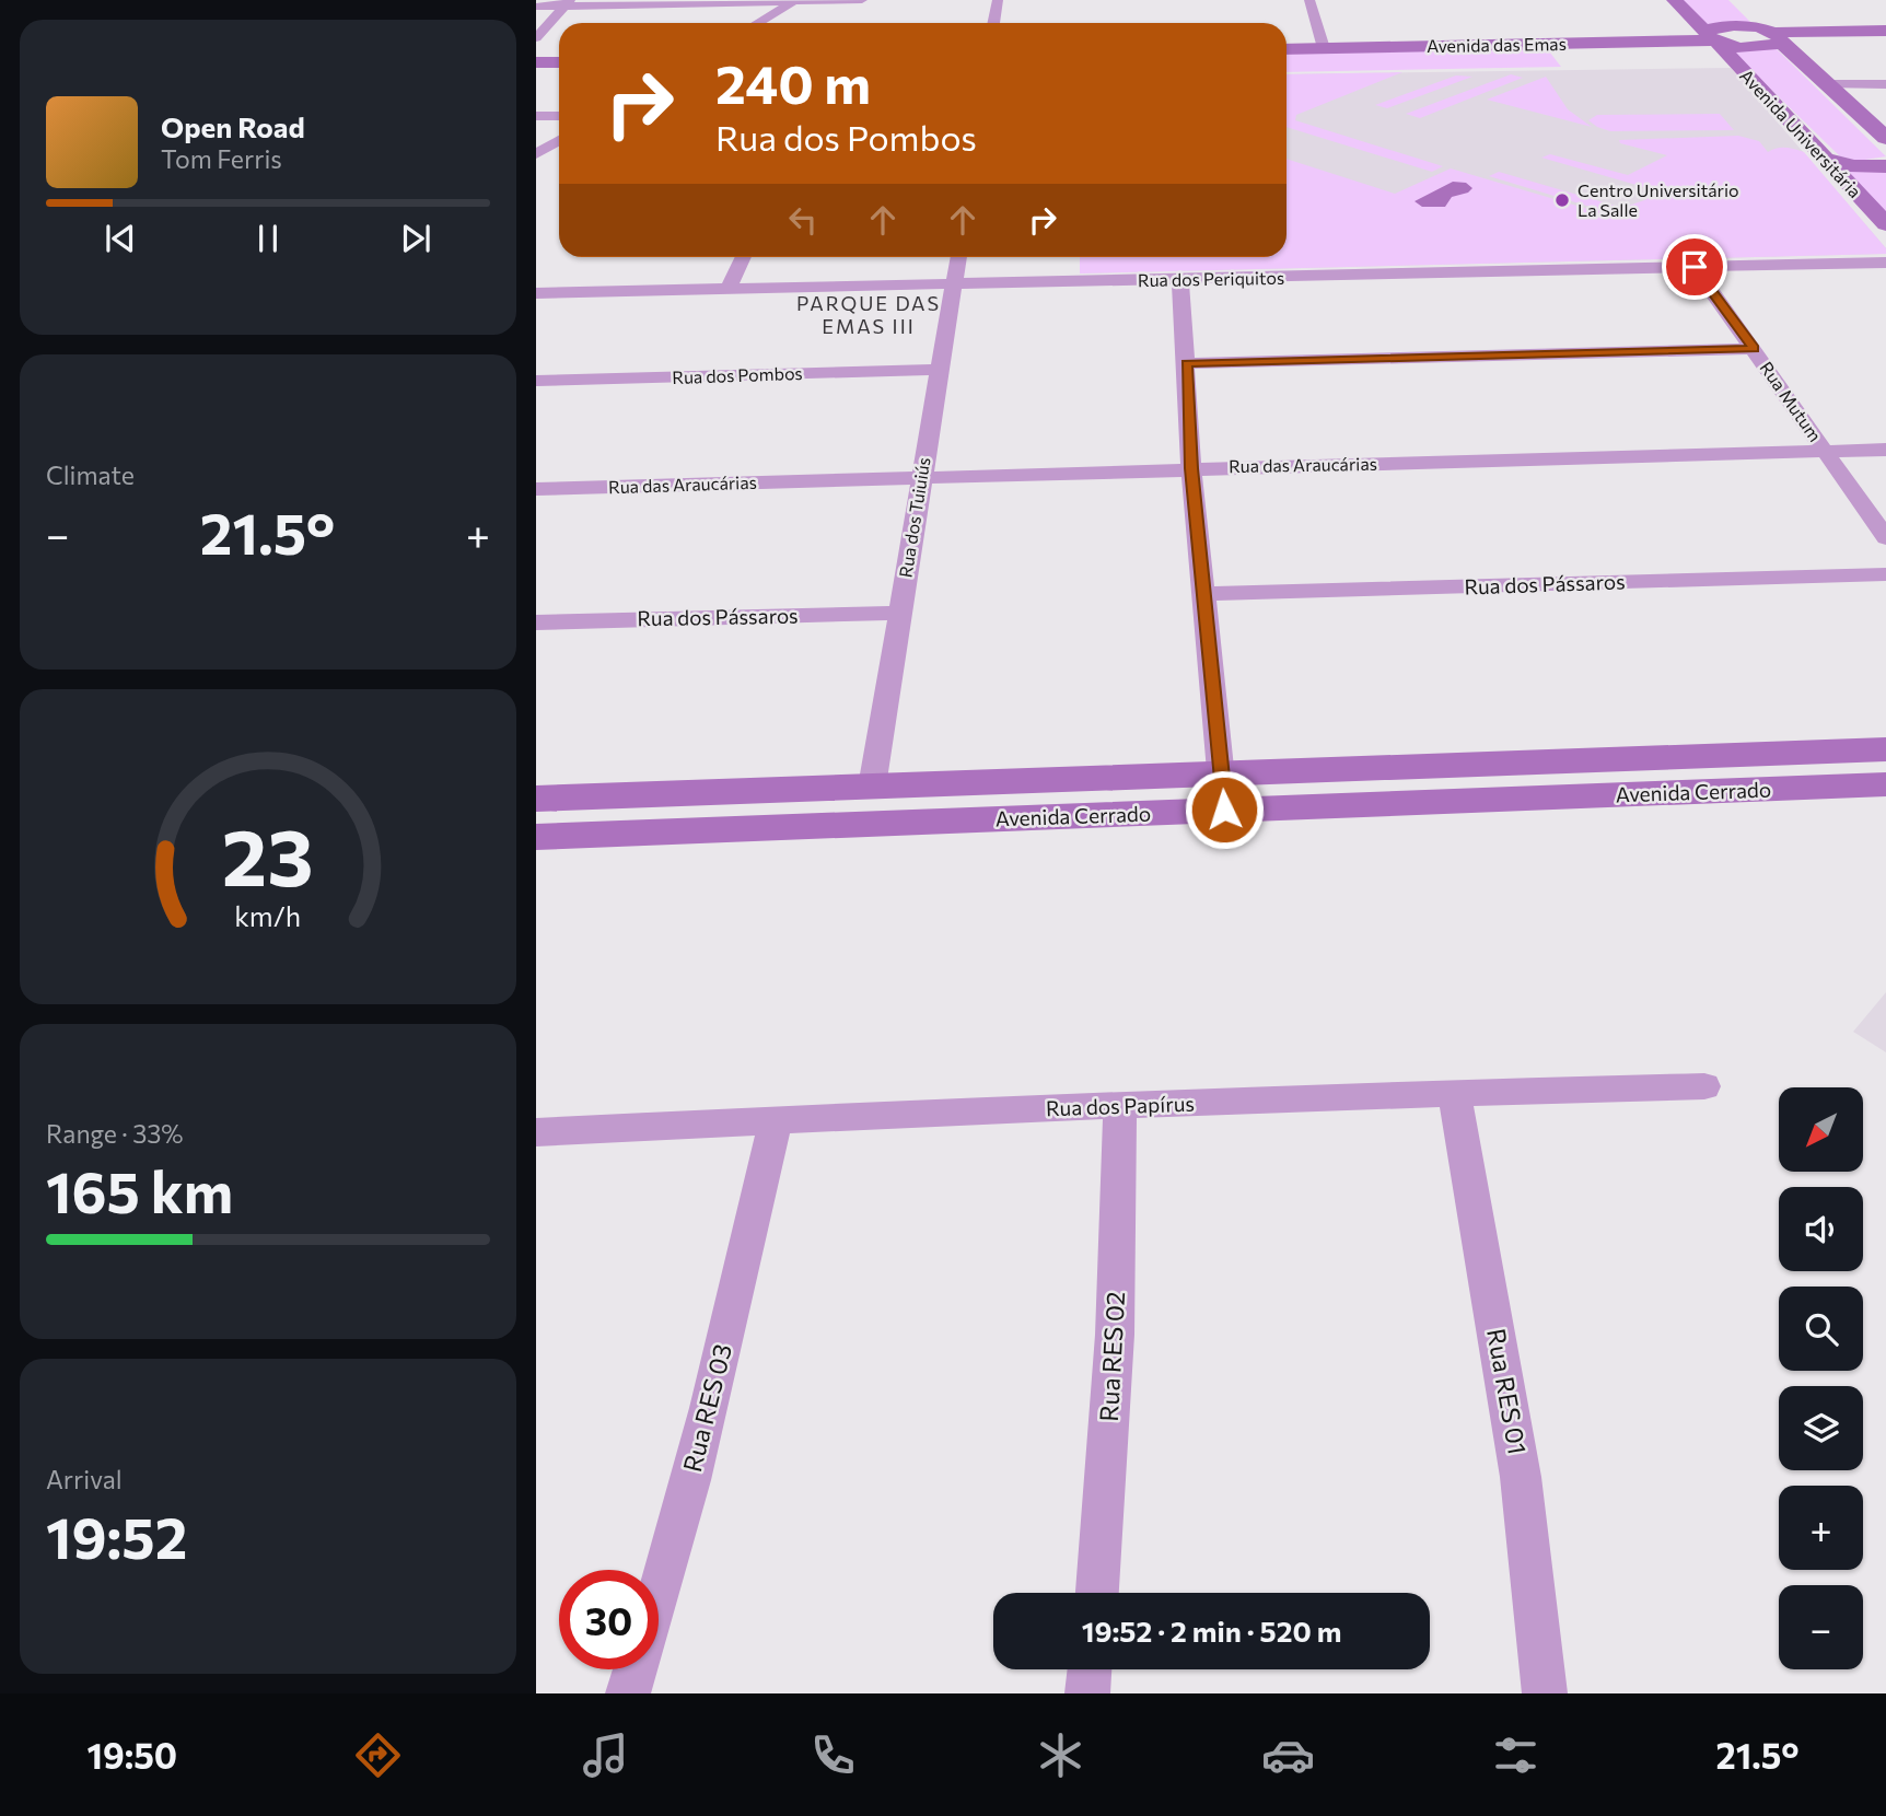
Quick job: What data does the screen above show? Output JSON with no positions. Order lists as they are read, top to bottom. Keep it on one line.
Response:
{"streets":{"street":["Avenida das Emas","Avenida Universitária","Rua dos Periquitos","Rua dos Pombos","Rua Mutum","Rua das Araucárias","Rua dos Tuiuiús","Rua dos Pássaros","Avenida Cerrado","Rua dos Papírus","Rua RES 02","Rua RES 01","Rua RES 03"]},"crossings":[["Avenida das Emas","Avenida Universitária"],["Rua dos Periquitos","Rua Mutum"],["Rua dos Periquitos","Rua dos Tuiuiús"],["Rua dos Pombos","Rua dos Tuiuiús"],["Rua Mutum","Rua das Araucárias"],["Rua das Araucárias","Rua dos Tuiuiús"],["Rua dos Tuiuiús","Rua dos Pássaros"],["Rua dos Tuiuiús","Avenida Cerrado"],["Rua dos Papírus","Rua RES 02"],["Rua dos Papírus","Rua RES 01"],["Rua dos Papírus","Rua RES 03"]],"districts":["PARQUE DAS EMAS III"],"places":["Centro Universitário La Salle"],"north":"bottom left","page":{"turn":["240 m","Rua dos Pombos"],"song":["Open Road","Tom Ferris"],"tile":["Climate",["Range · 33%","165 km"],["Arrival","19:52"]],"heat":["−","21.5°","+"],"map_buttons":["+","−"],"limit":"30","trip":"19:52 · 2 min · 520 m","tabs":["19:50","21.5°"],"gauge":["23","km/h"]}}
